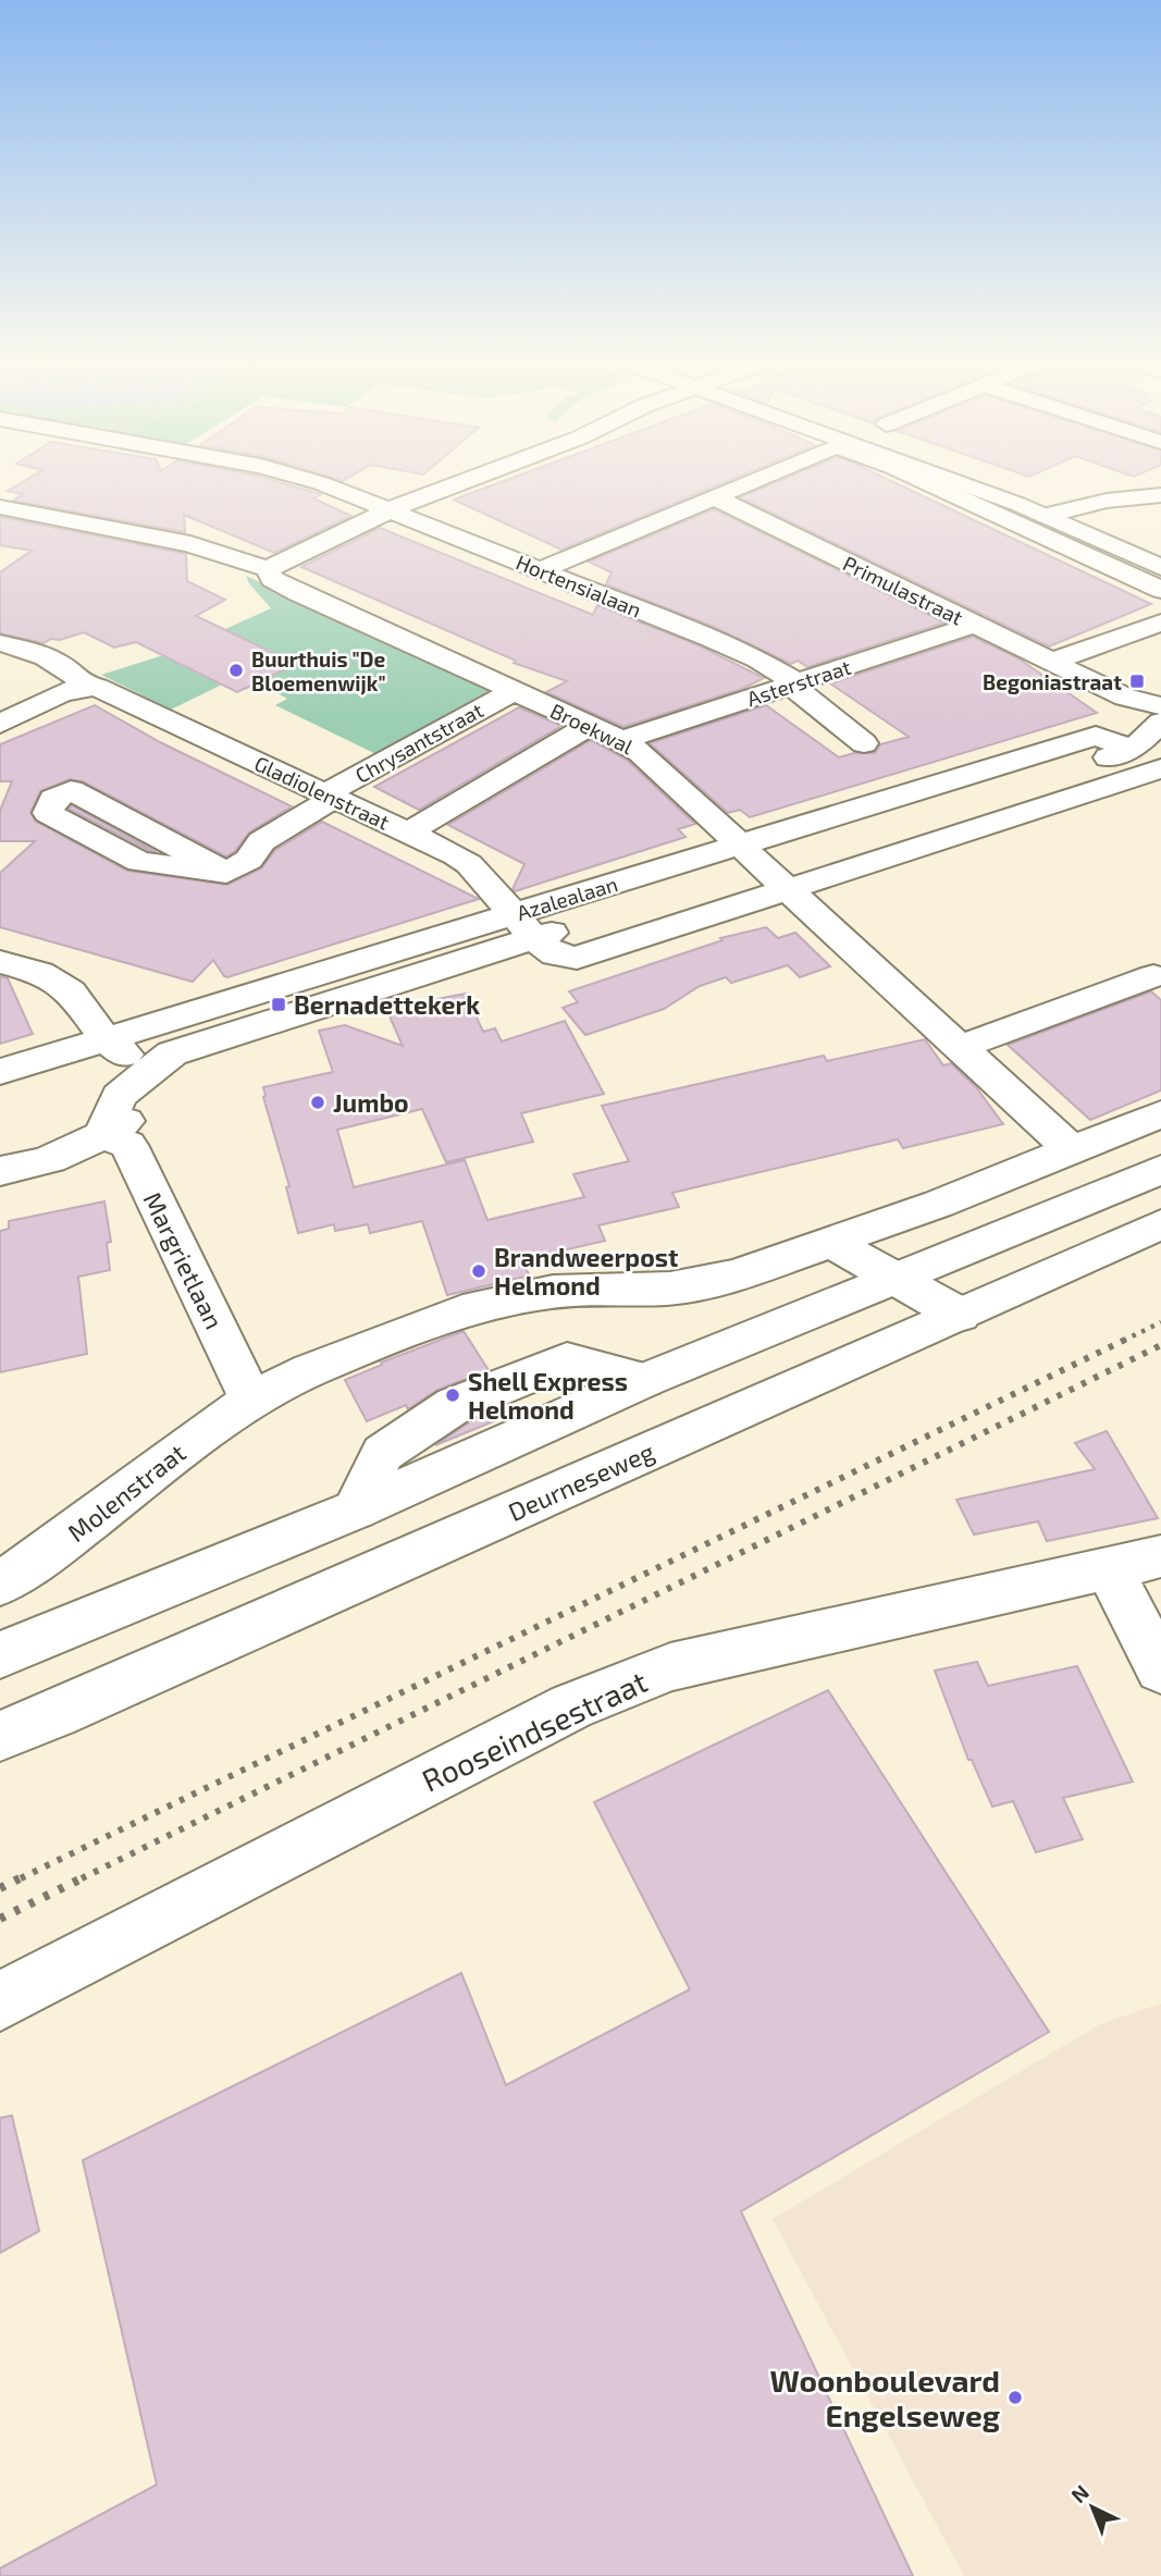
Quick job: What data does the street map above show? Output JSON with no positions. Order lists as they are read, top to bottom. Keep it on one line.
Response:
{"streets":{"street":["Hortensialaan","Primulastraat","Asterstraat","Broekwal","Chrysantstraat","Gladiolenstraat","Azalealaan","Margrietlaan","Deurneseweg","Molenstraat","Rooseindsestraat"]},"crossings":[["Hortensialaan","Asterstraat"],["Primulastraat","Asterstraat"],["Asterstraat","Broekwal"],["Broekwal","Chrysantstraat"],["Broekwal","Azalealaan"],["Chrysantstraat","Gladiolenstraat"],["Gladiolenstraat","Azalealaan"],["Margrietlaan","Molenstraat"]],"places":{"other":["Buurthuis \"De Bloemenwijk\"","Jumbo","Brandweerpost Helmond","Shell Express Helmond","Woonboulevard Engelseweg"],"transit":["Begoniastraat","Bernadettekerk"]},"north":"top left"}
